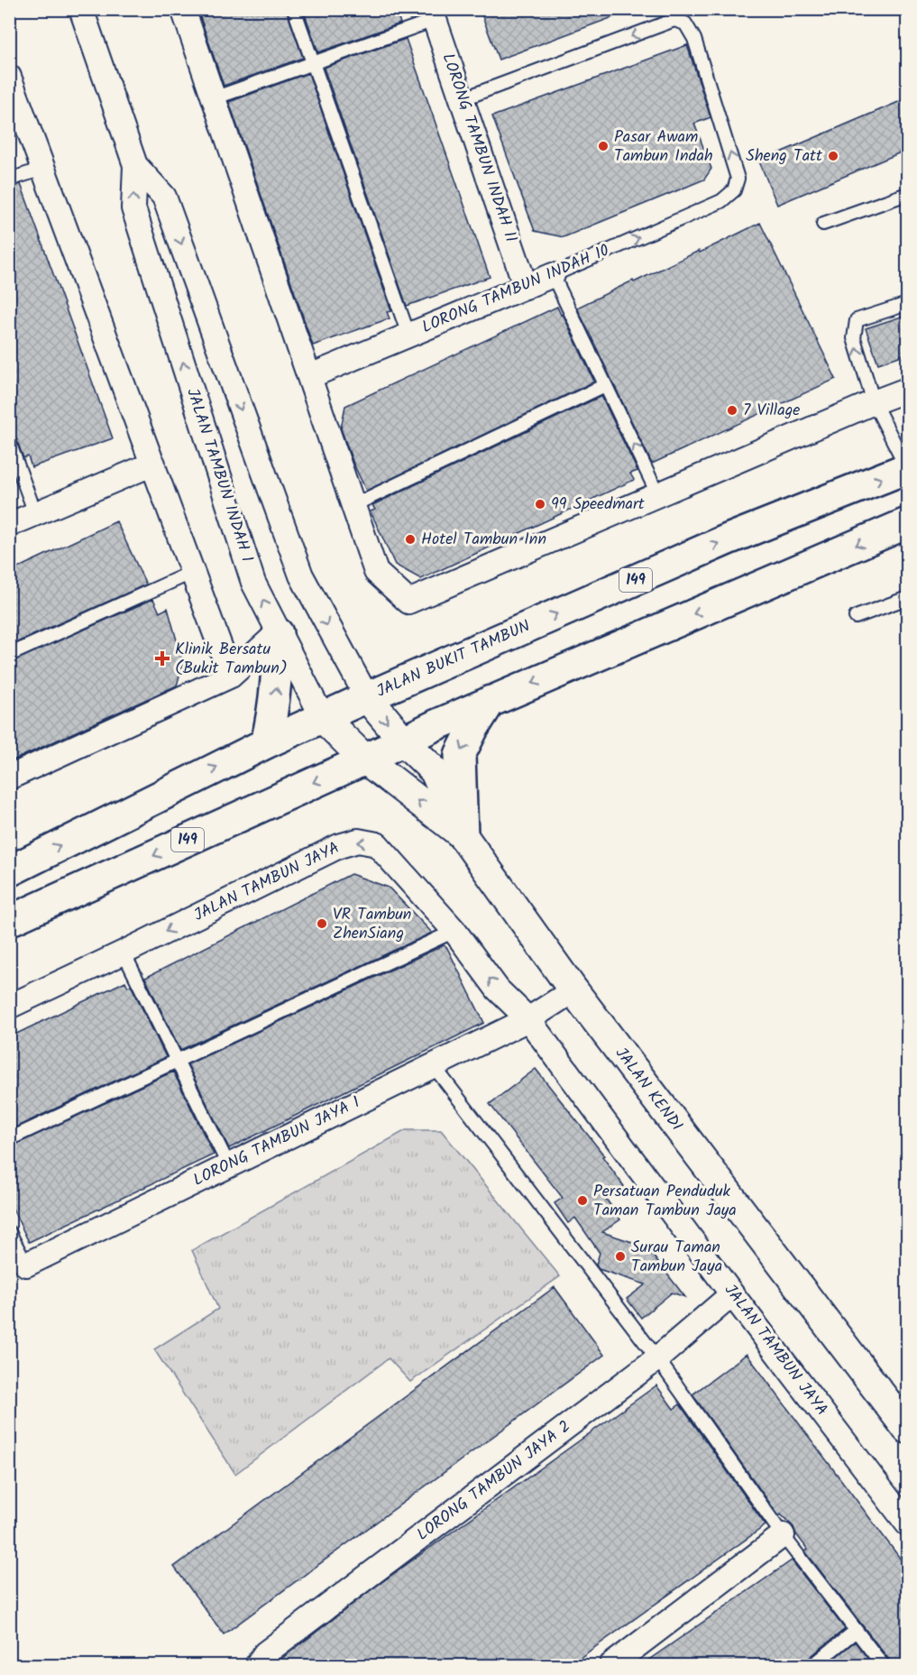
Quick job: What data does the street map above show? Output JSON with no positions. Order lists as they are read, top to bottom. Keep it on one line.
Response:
{"streets":{"main road":["149","JALAN BUKIT TAMBUN"],"street":["LORONG TAMBUN INDAH 11","LORONG TAMBUN INDAH 10","JALAN TAMBUN INDAH 1","JALAN TAMBUN JAYA","JALAN KENDI","LORONG TAMBUN JAYA 1","LORONG TAMBUN JAYA 2"]},"crossings":[["LORONG TAMBUN INDAH 11","LORONG TAMBUN INDAH 10"],["JALAN TAMBUN INDAH 1","149"],["JALAN TAMBUN INDAH 1","JALAN BUKIT TAMBUN"],["JALAN TAMBUN INDAH 1","JALAN KENDI"],["149","JALAN KENDI"],["JALAN TAMBUN JAYA","LORONG TAMBUN JAYA 1"],["JALAN TAMBUN JAYA","LORONG TAMBUN JAYA 2"]],"places":{"other":["Pasar Awam Tambun Indah","Sheng Tatt","7 Village","99 Speedmart","Hotel Tambun Inn","VR Tambun ZhenSiang","Persatuan Penduduk Taman Tambun Jaya","Surau Taman Tambun Jaya"],"health":["Klinik Bersatu (Bukit Tambun)"]}}
